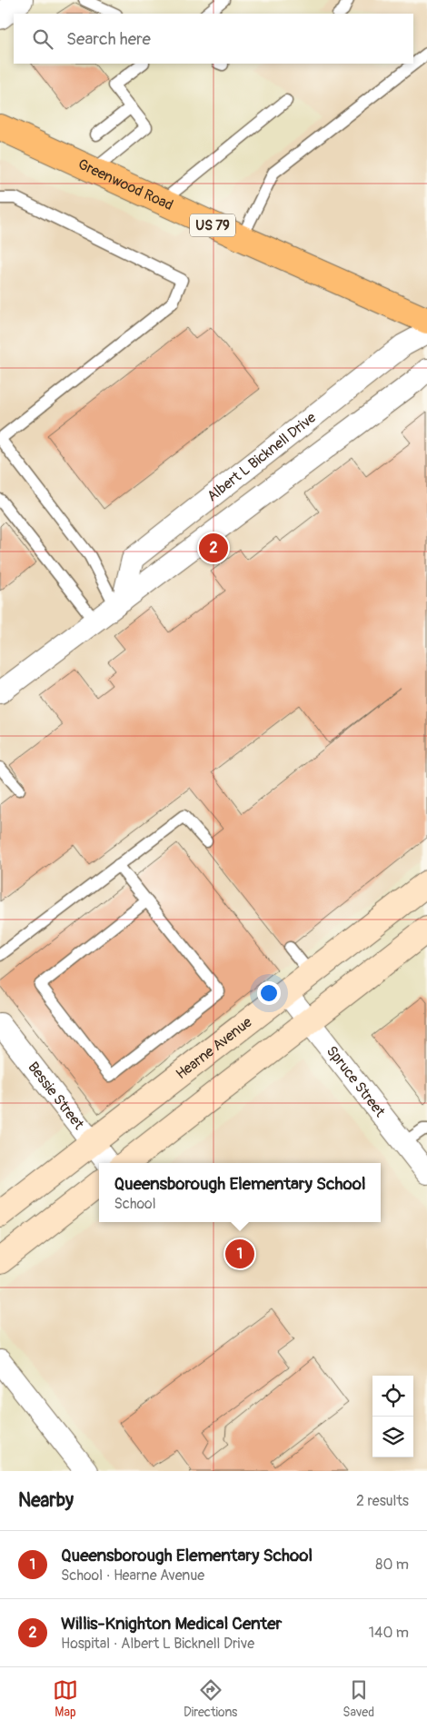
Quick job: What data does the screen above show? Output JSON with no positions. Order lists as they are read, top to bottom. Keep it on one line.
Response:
{"streets":{"main road":["Greenwood Road","US 79","Hearne Avenue"],"street":["Albert L Bicknell Drive","Spruce Street","Bessie Street"]},"crossings":[["Hearne Avenue","Spruce Street"],["Hearne Avenue","Bessie Street"]],"page":{"search":"Search here","pins":["2","1"],"popup":["Queensborough Elementary School","School"],"heading":["Nearby","2 results"],"list":[{"mark":"1","name":"Queensborough Elementary School","note":"School · Hearne Avenue","value":"80 m"},{"mark":"2","name":"Willis-Knighton Medical Center","note":"Hospital · Albert L Bicknell Drive","value":"140 m"}],"nav":["Map","Directions","Saved"]}}
